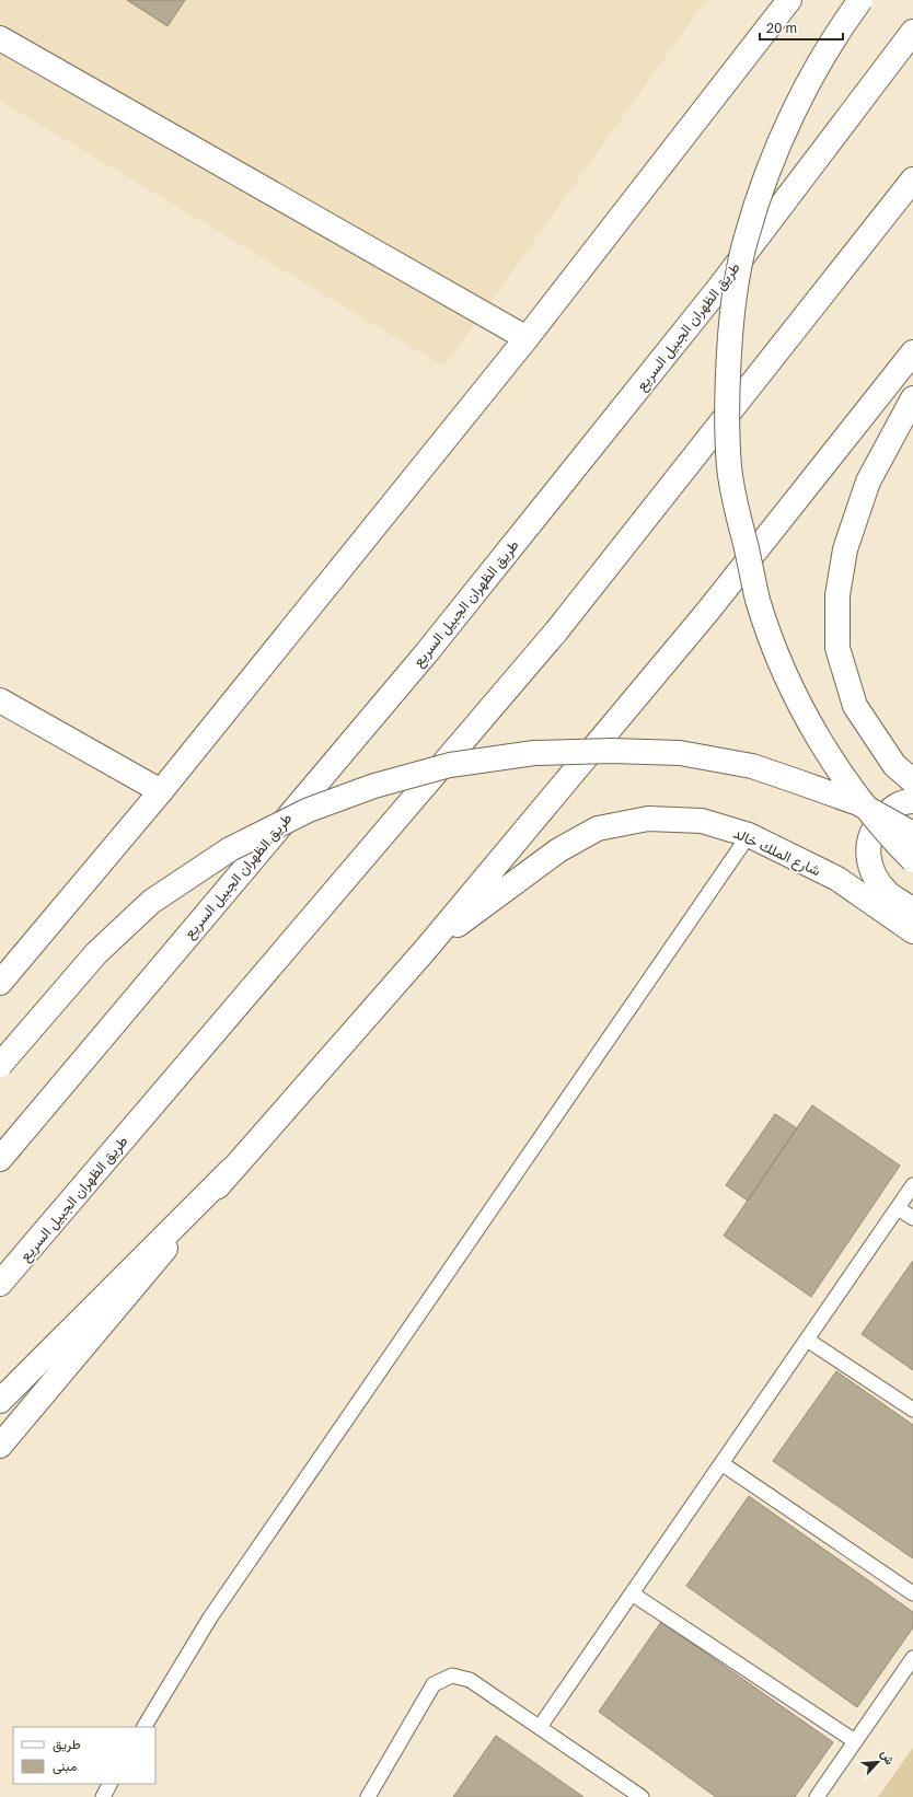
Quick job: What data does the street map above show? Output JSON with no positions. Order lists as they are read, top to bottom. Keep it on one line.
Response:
{"streets":{"main road":["طريق الظهران الجبيل السريع","شارع الملك خالد"]},"legend":["طريق","مبنى"],"scale_bar":"20 m","north":"top right"}
